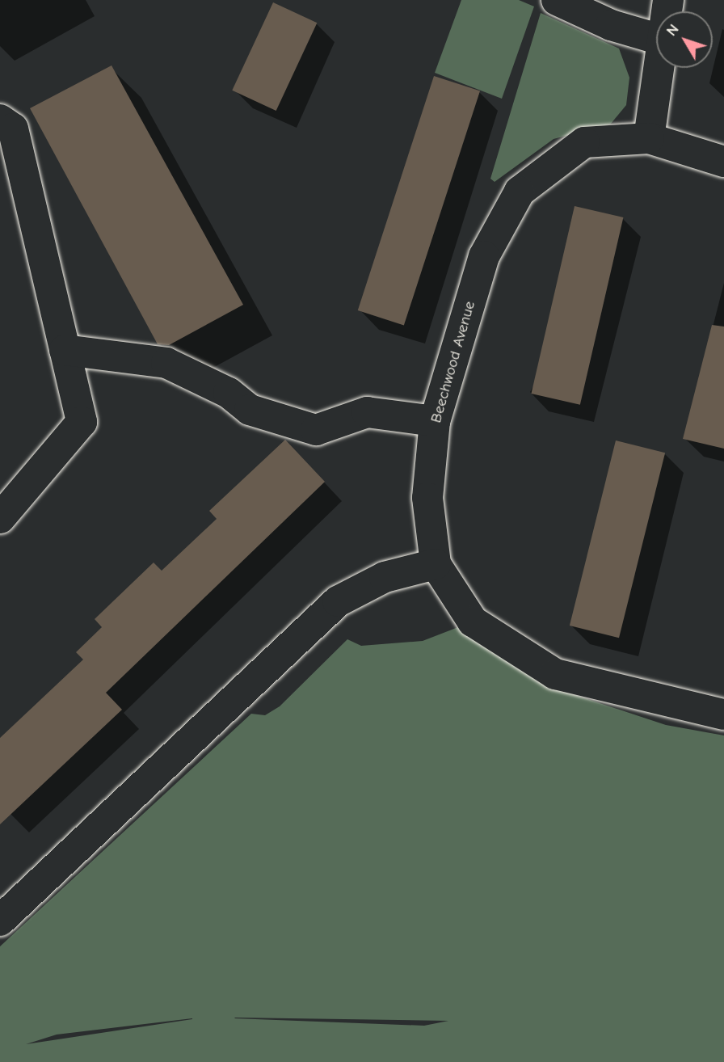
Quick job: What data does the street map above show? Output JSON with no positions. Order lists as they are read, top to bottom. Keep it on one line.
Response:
{"streets":{"street":["Beechwood Avenue"]},"north":"top left"}
